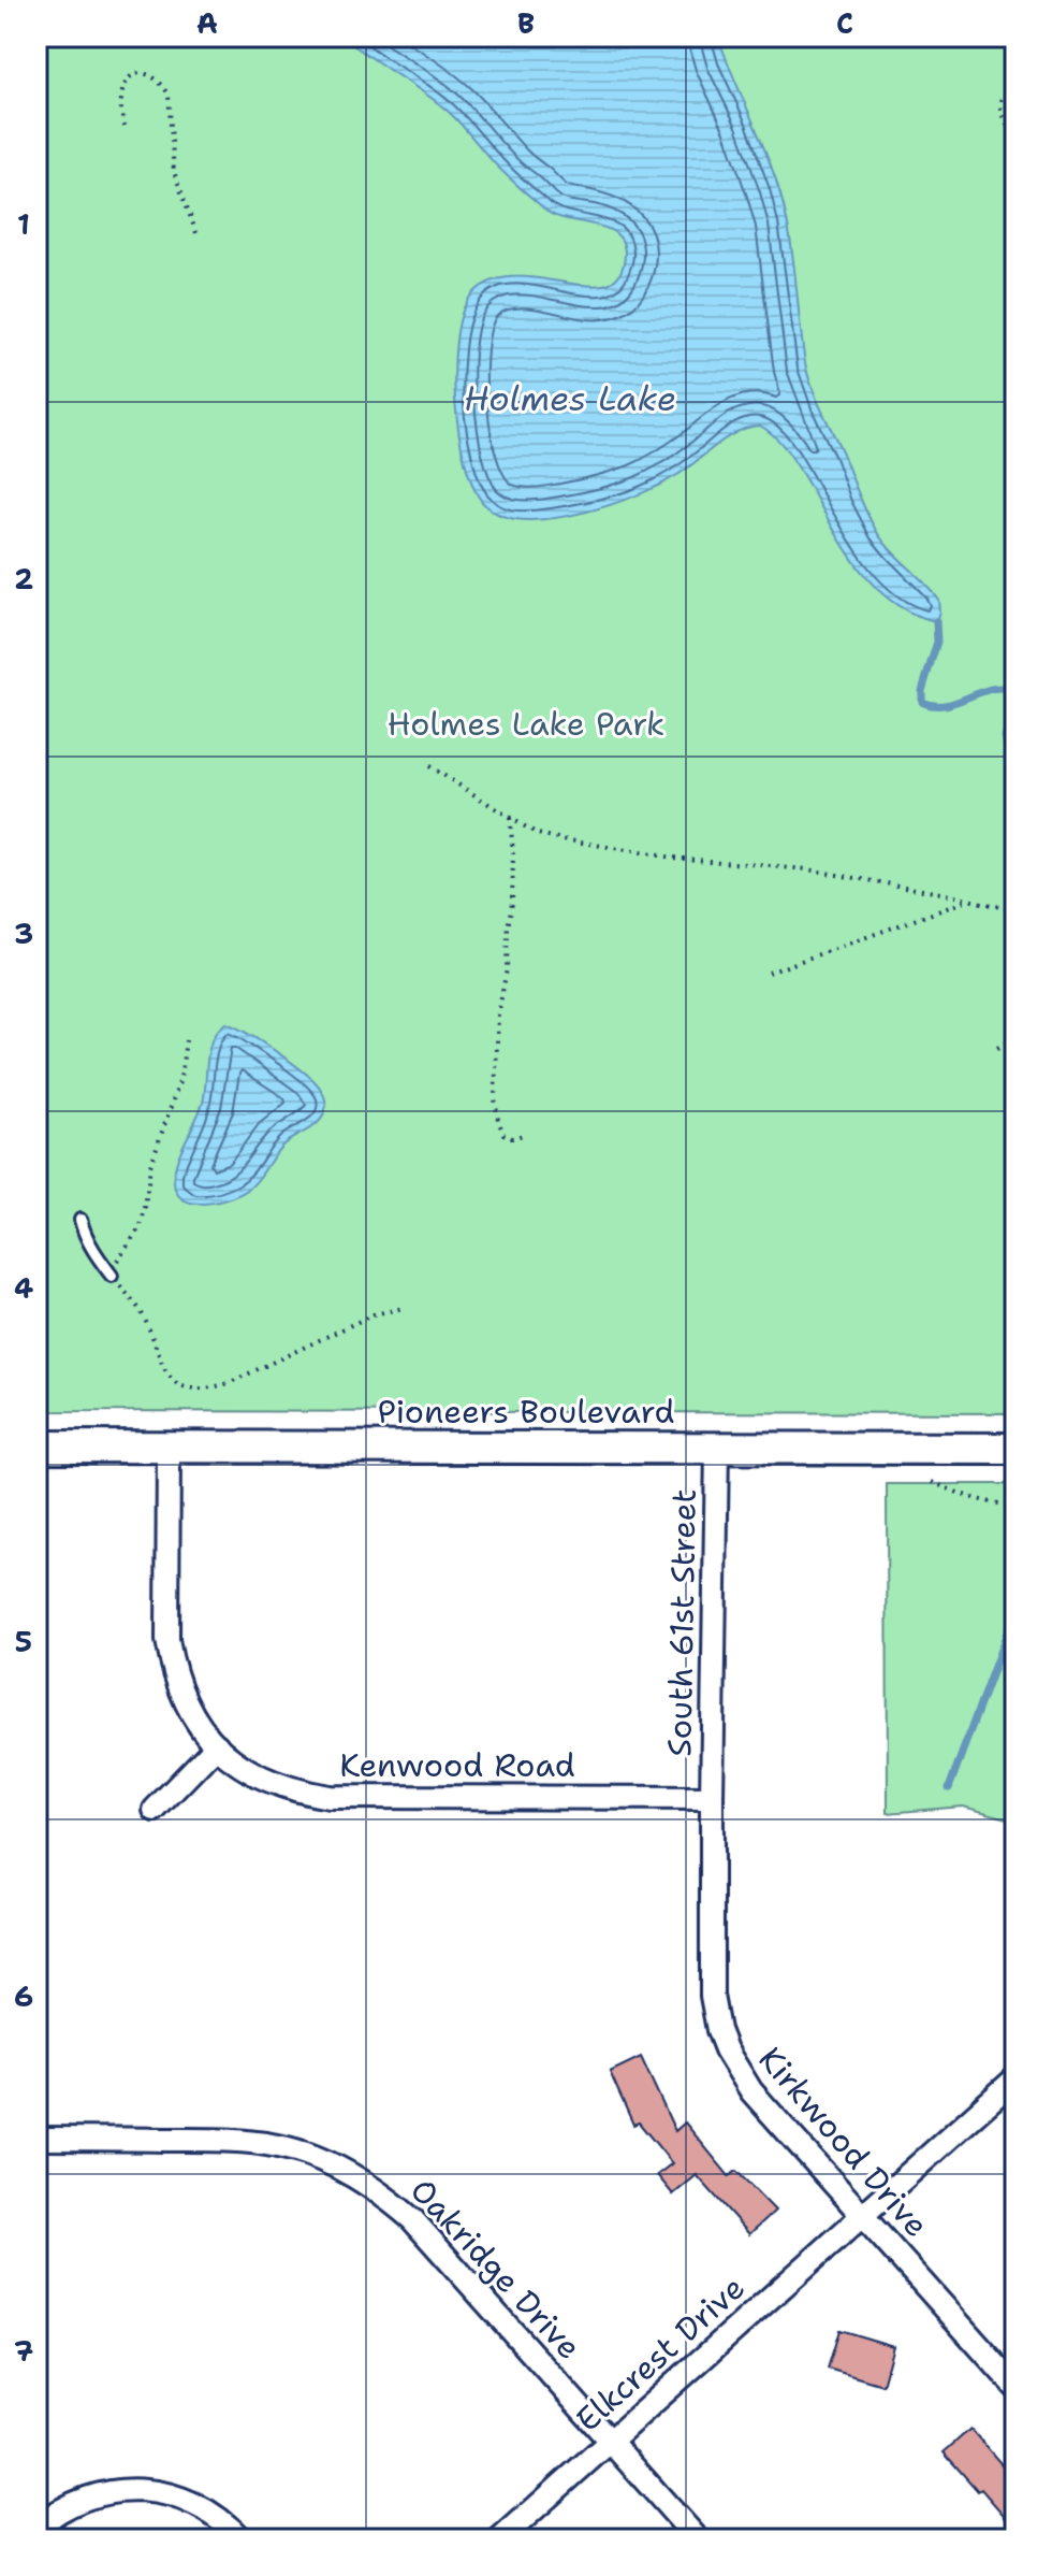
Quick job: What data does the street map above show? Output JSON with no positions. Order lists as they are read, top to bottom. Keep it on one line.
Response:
{"streets":{"main road":["Pioneers Boulevard"],"street":["South 61st Street","Kenwood Road","Kirkwood Drive","Oakridge Drive","Elkcrest Drive"]},"crossings":[["Pioneers Boulevard","South 61st Street"],["Pioneers Boulevard","Kenwood Road"],["South 61st Street","Kenwood Road"],["South 61st Street","Kirkwood Drive"],["Kenwood Road","Kirkwood Drive"],["Kirkwood Drive","Elkcrest Drive"],["Oakridge Drive","Elkcrest Drive"]],"water":["Holmes Lake"],"parks":["Holmes Lake Park"],"grid":{"columns":["A","B","C"],"rows":["1","2","3","4","5","6","7"]}}
